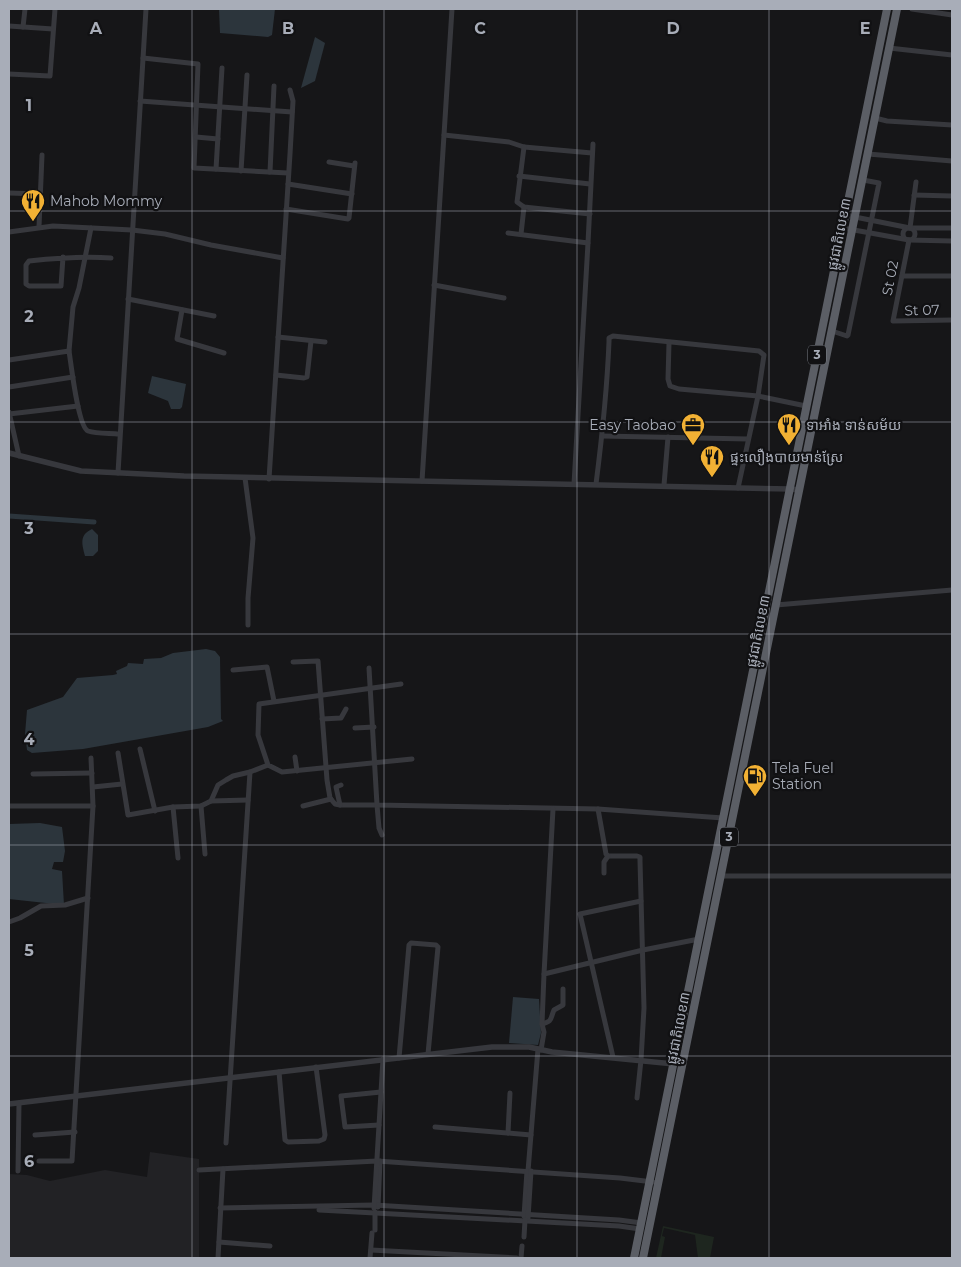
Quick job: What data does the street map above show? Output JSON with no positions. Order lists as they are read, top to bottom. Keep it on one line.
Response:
{"streets":{"highway":["ផ្លូវជាតិលេខ៣","3"],"street":["St 02","St 07"]},"crossings":[["St 02","St 07"]],"places":{"restaurant":["Mahob Mommy","ទាអាំង ទាន់សម័យ","ផ្ទះលឿងបាយមាន់ស្រែ"],"office":["Easy Taobao"],"fuel station":["Tela Fuel Station"]},"grid":{"columns":["A","B","C","D","E"],"rows":["1","2","3","4","5","6"]}}
